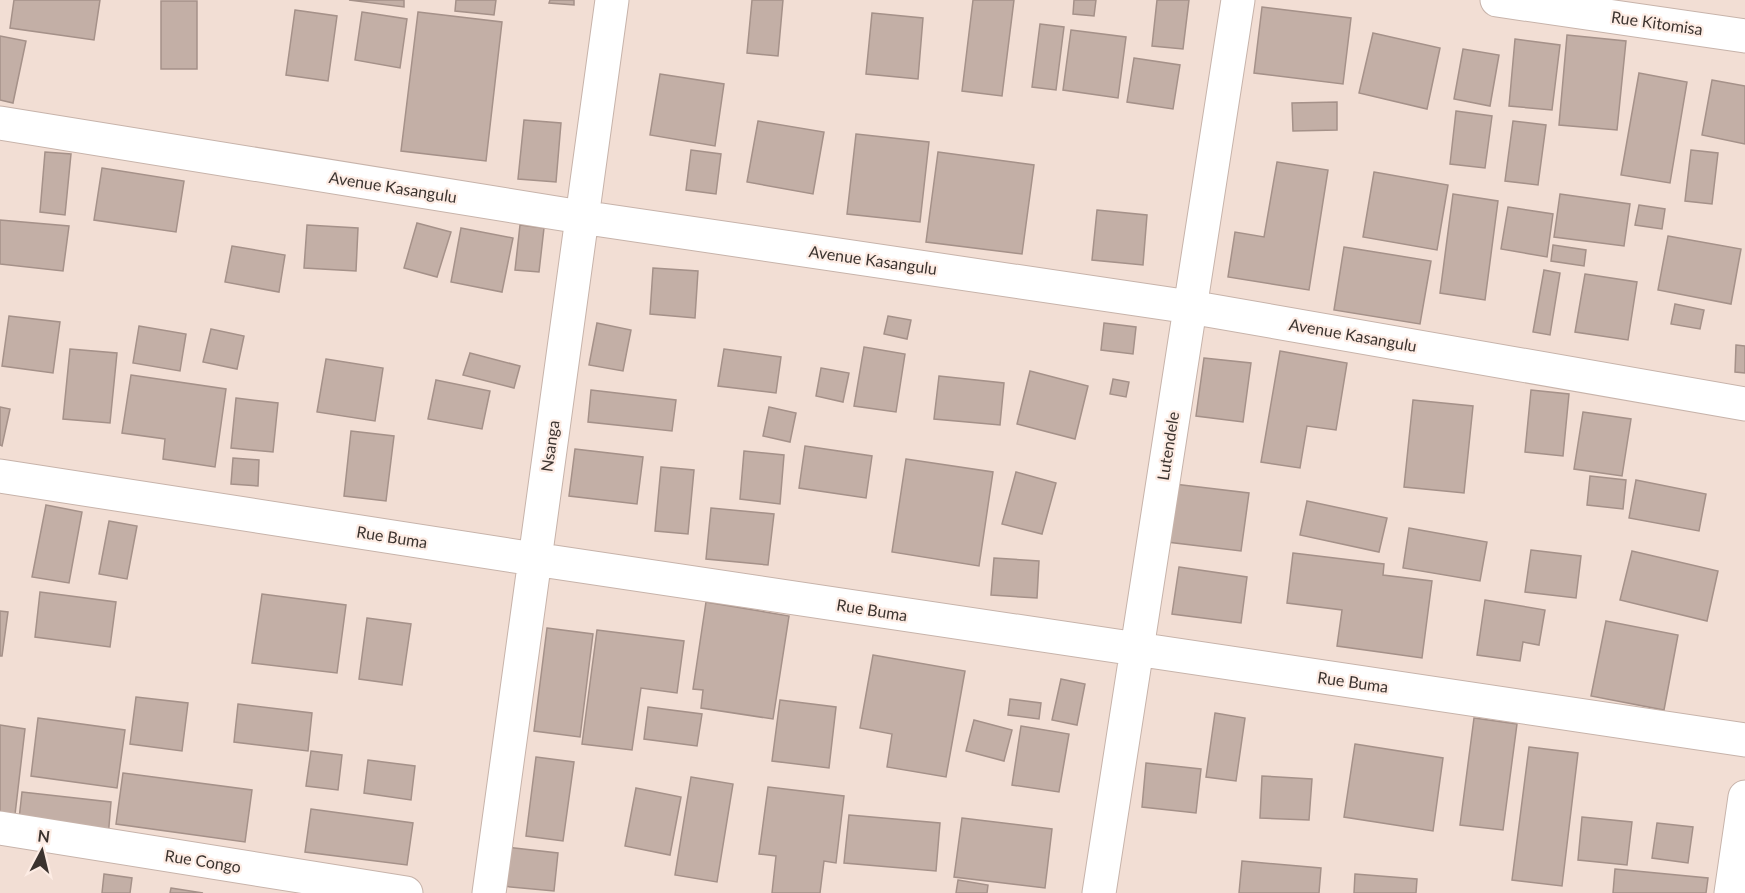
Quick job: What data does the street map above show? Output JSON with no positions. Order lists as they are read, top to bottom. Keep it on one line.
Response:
{"streets":{"street":["Rue Kitomisa","Avenue Kasangulu","Nsanga","Lutendele","Rue Buma","Rue Congo"]},"crossings":[["Avenue Kasangulu","Nsanga"],["Avenue Kasangulu","Lutendele"],["Nsanga","Rue Buma"],["Lutendele","Rue Buma"]],"north":"top"}
